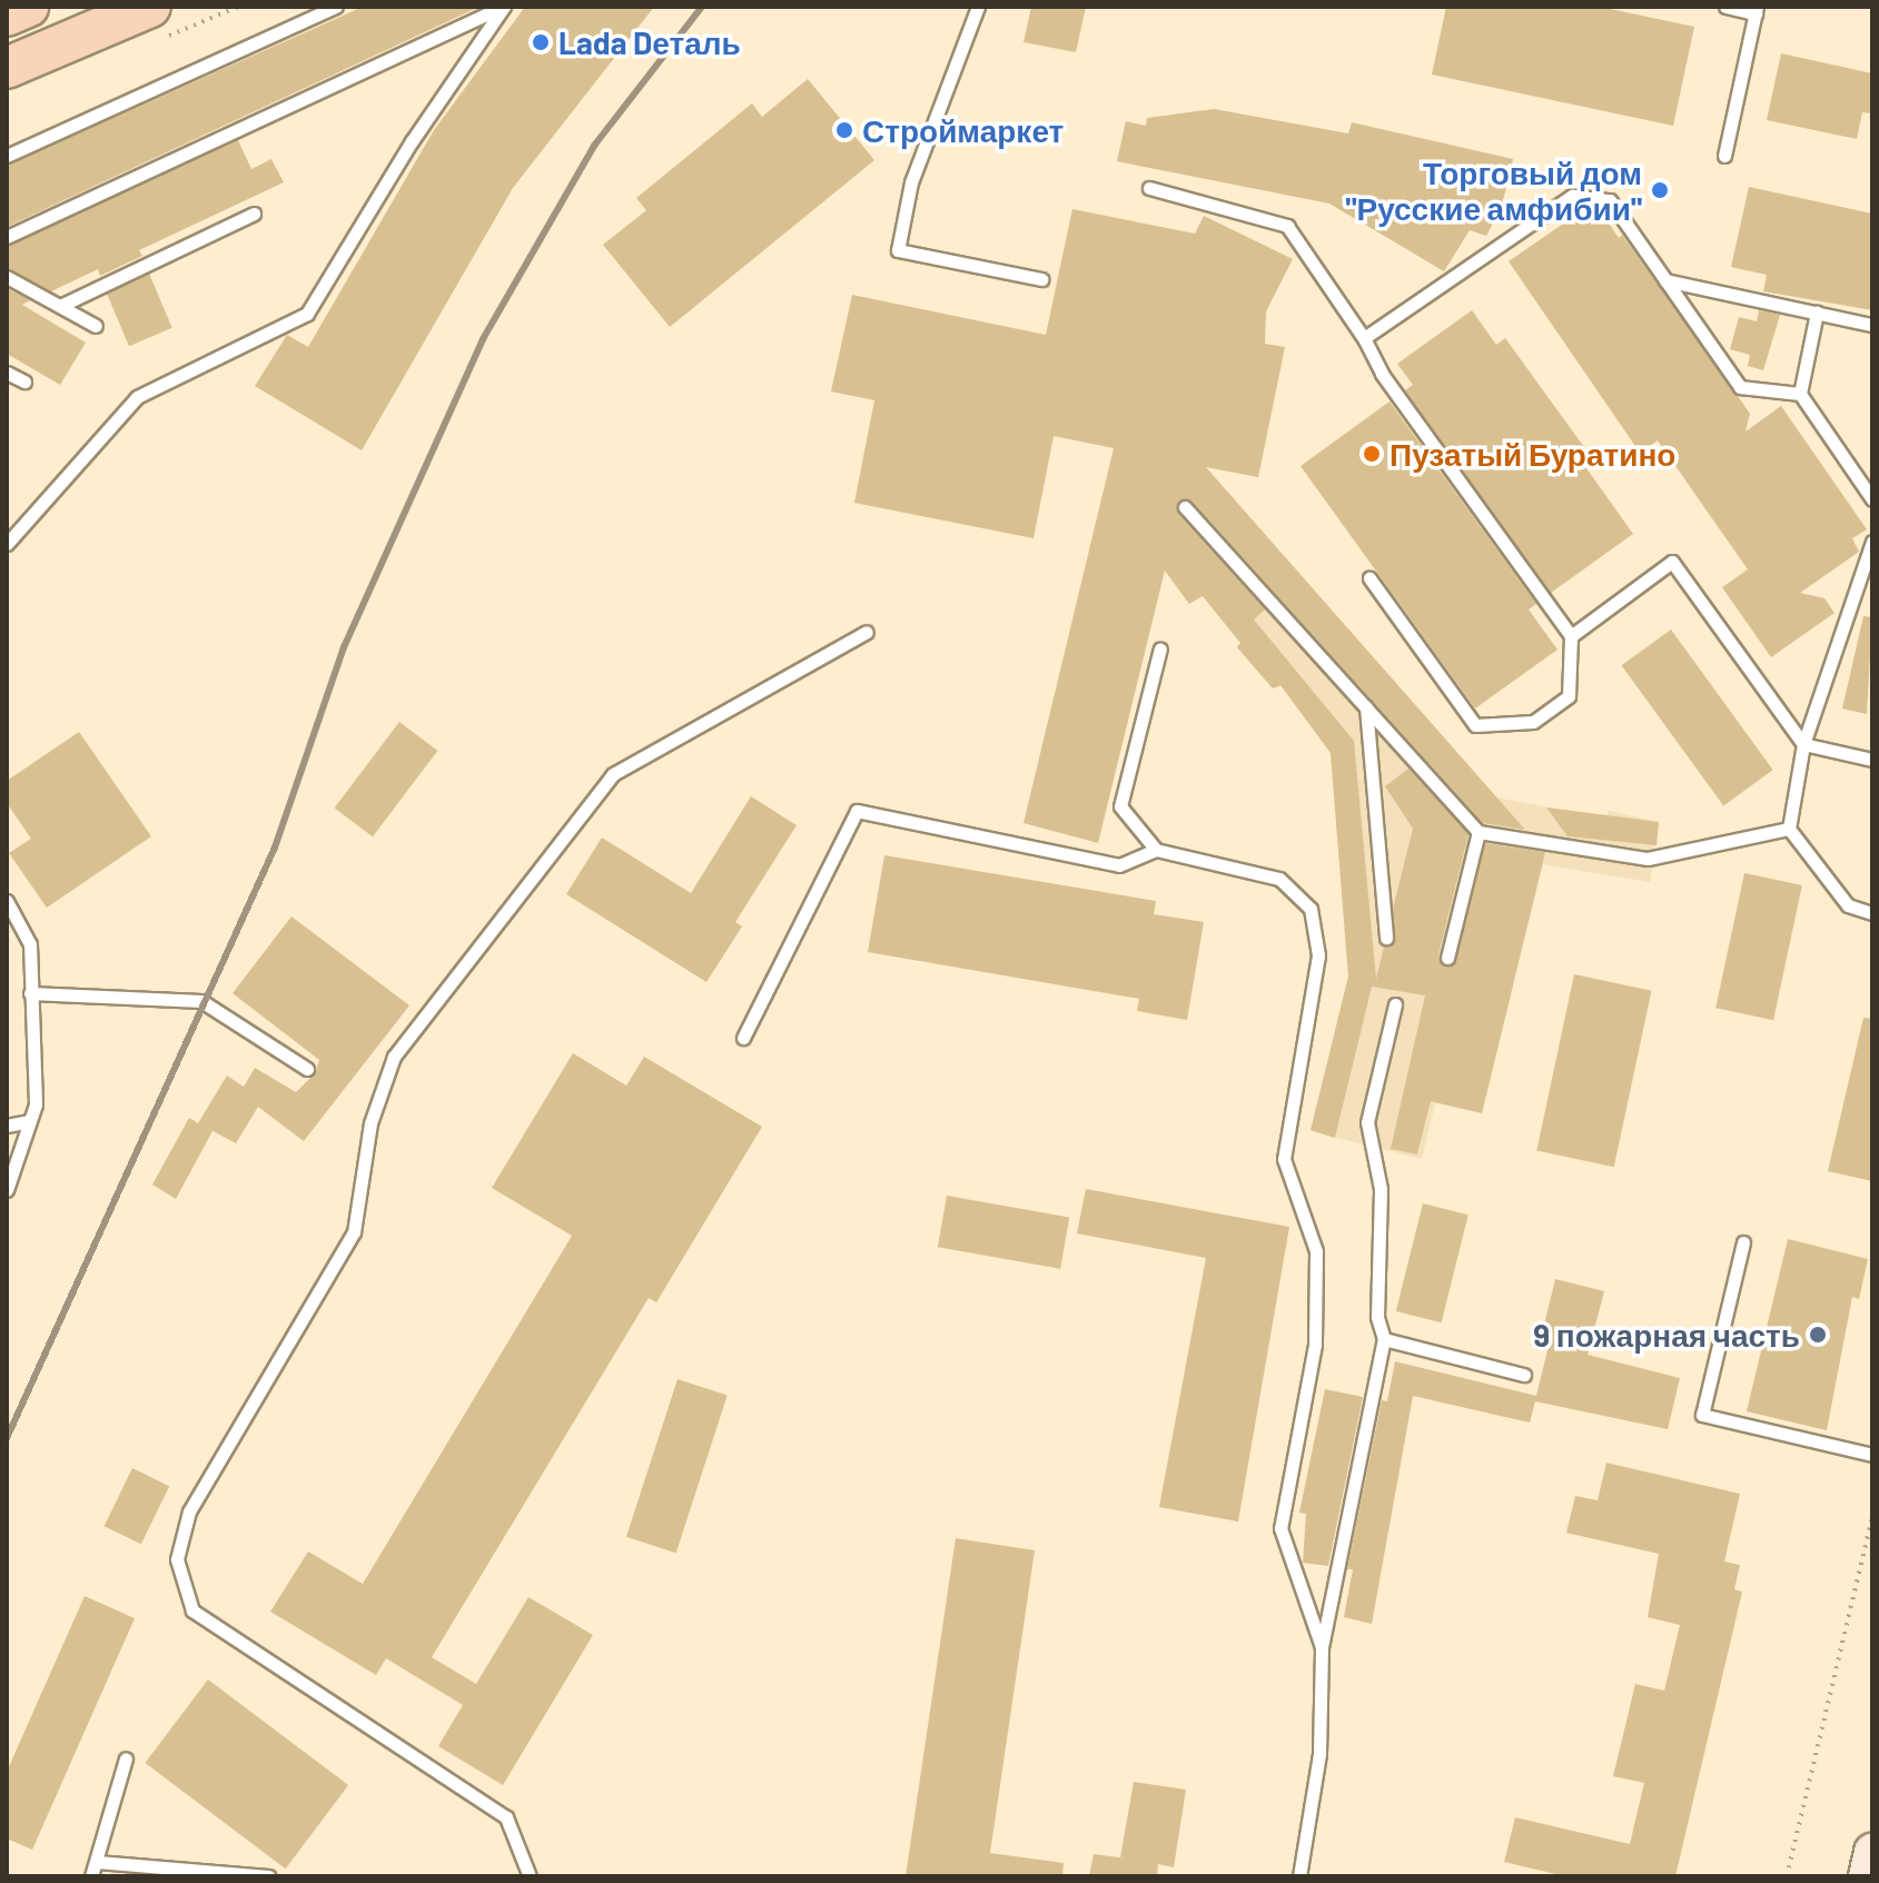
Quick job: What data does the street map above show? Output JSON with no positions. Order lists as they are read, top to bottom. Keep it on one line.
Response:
{"places":["Lada Dеталь","Строймаркет","Торговый дом \"Русские амфибии\"","Пузатый Буратино","9 пожарная часть"]}
